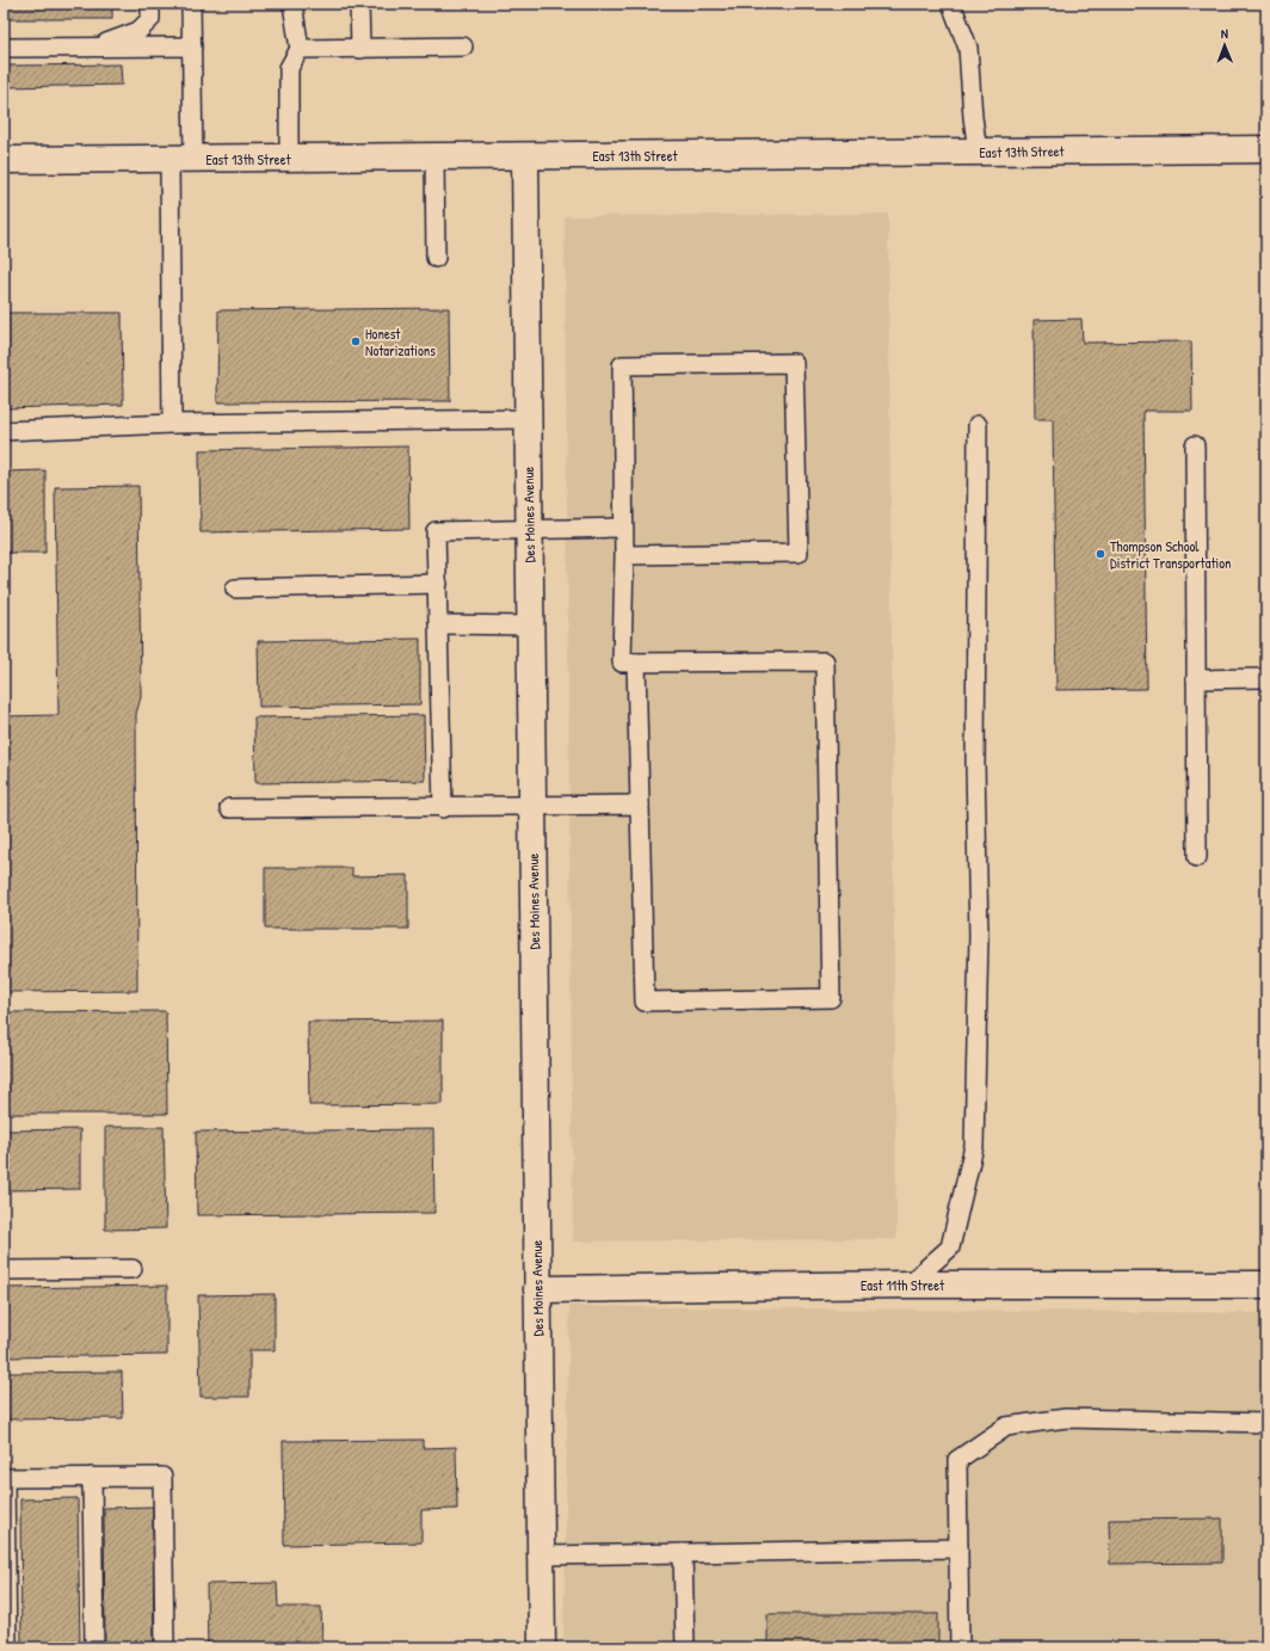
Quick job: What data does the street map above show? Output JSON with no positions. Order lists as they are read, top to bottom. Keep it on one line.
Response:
{"streets":{"street":["East 13th Street","Des Moines Avenue","East 11th Street"]},"crossings":[["East 13th Street","Des Moines Avenue"],["Des Moines Avenue","East 11th Street"]],"places":["Honest Notarizations","Thompson School District Transportation"],"north":"top"}
